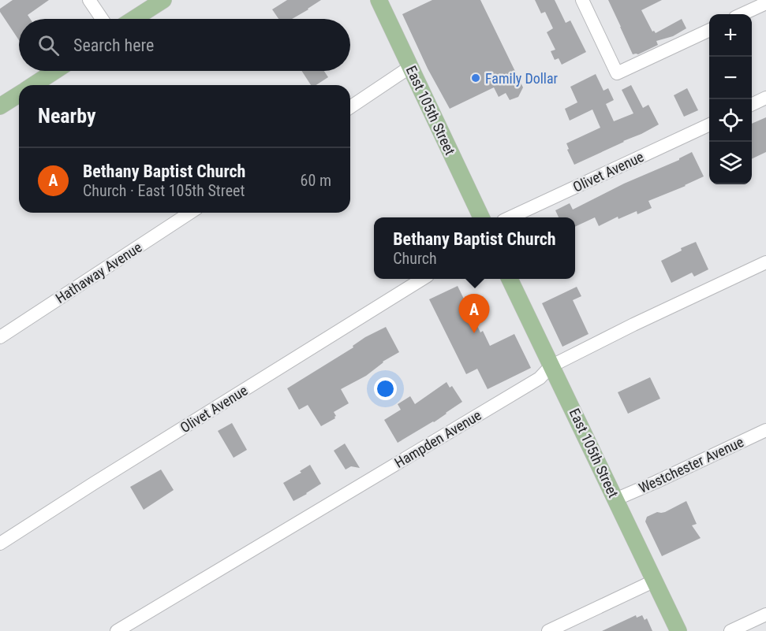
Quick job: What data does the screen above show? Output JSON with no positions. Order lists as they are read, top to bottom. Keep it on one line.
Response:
{"streets":{"main road":["East 105th Street"],"street":["Olivet Avenue","Hathaway Avenue","Hampden Avenue","Westchester Avenue"]},"crossings":[["East 105th Street","Hampden Avenue"],["East 105th Street","Westchester Avenue"]],"places":["Family Dollar"],"page":{"map_buttons":["+","−"],"search":"Search here","heading":"Nearby","list":[{"mark":"A","name":"Bethany Baptist Church","note":"Church · East 105th Street","value":"60 m"}],"popup":["Bethany Baptist Church","Church"],"pins":"A"}}
